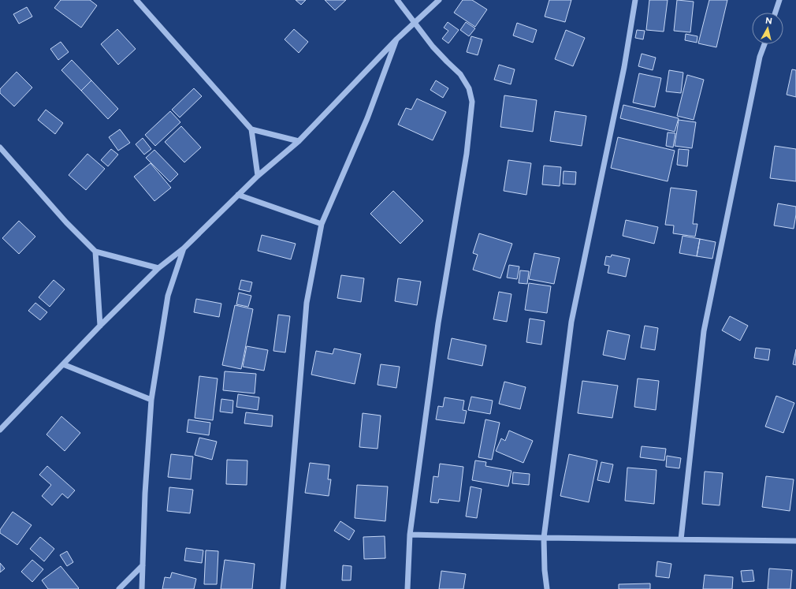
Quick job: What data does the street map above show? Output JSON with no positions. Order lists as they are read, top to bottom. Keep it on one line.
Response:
{"north":"top"}
